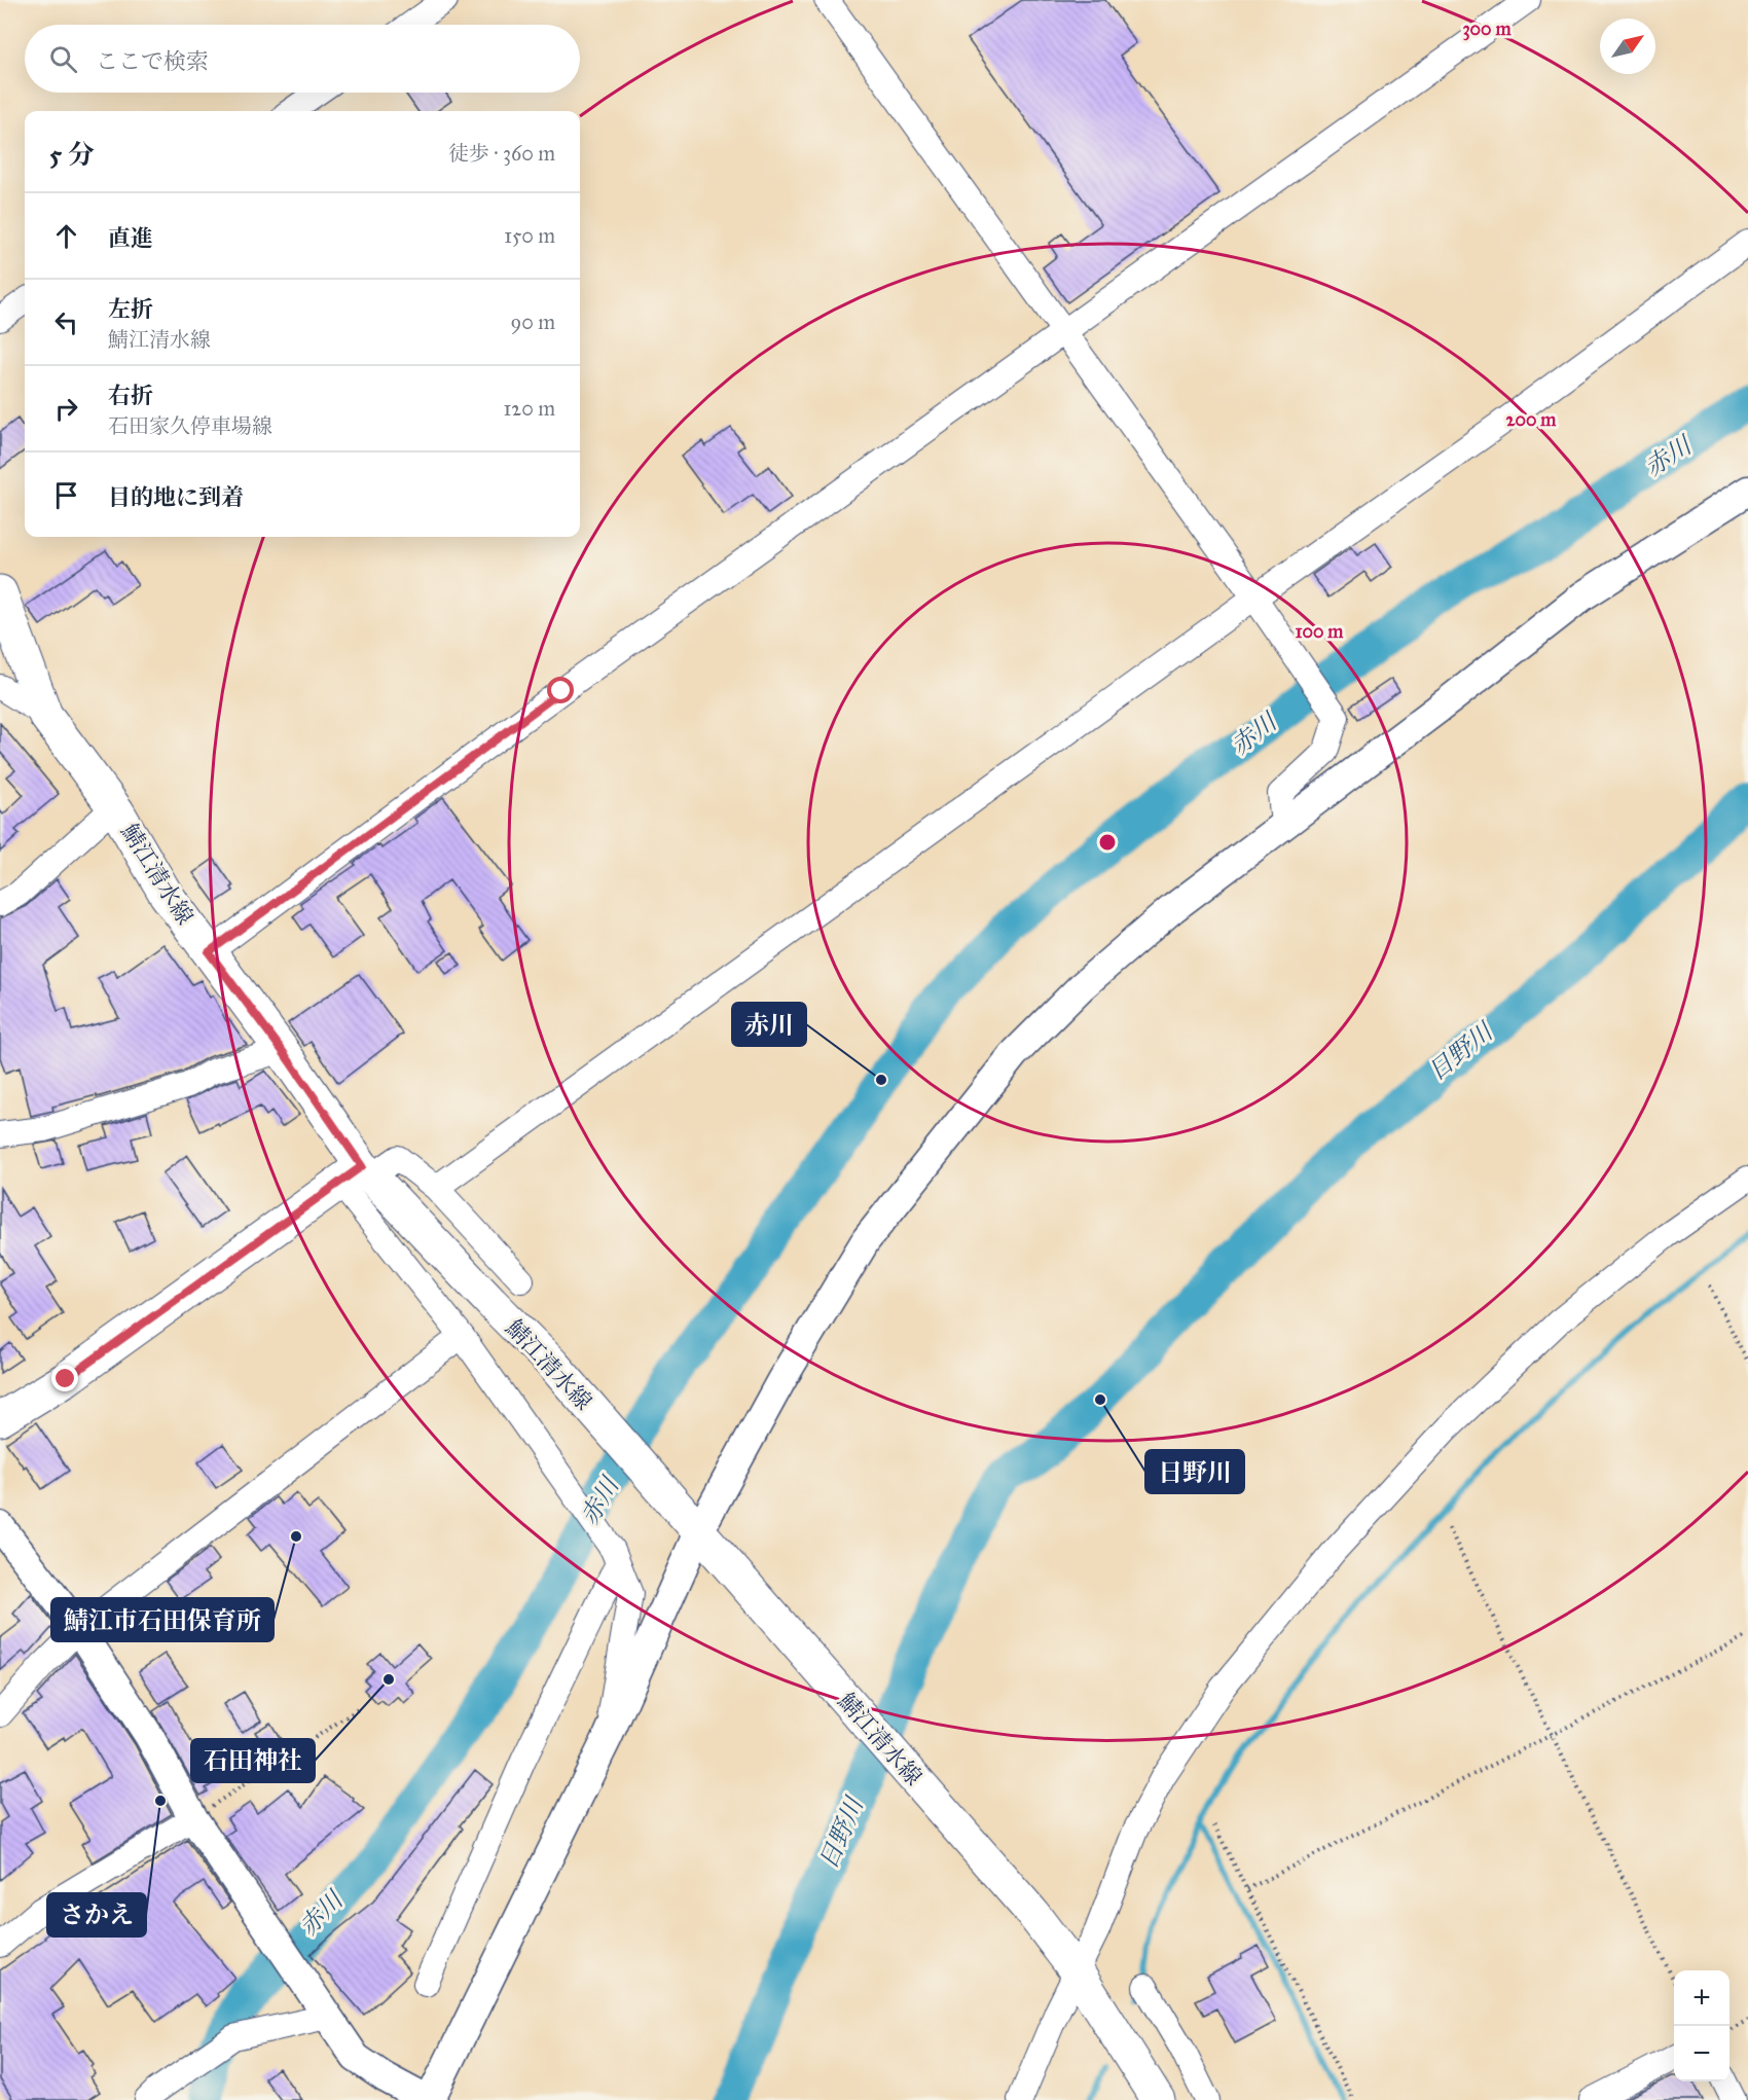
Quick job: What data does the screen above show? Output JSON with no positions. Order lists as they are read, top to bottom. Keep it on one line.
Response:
{"streets":{"main road":["鯖江清水線"]},"water":["赤川","日野川"],"places":["赤川","日野川","鯖江市石田保育所","石田神社","さかえ"],"north":"top right","page":{"search":"ここで検索","heading":["5 分","徒歩 · 360 m"],"list":[["直進","150 m"],["左折","鯖江清水線","90 m"],["右折","石田家久停車場線","120 m"],"目的地に到着"],"map_buttons":["+","−"]},"rings":["300 m","200 m","100 m"]}
